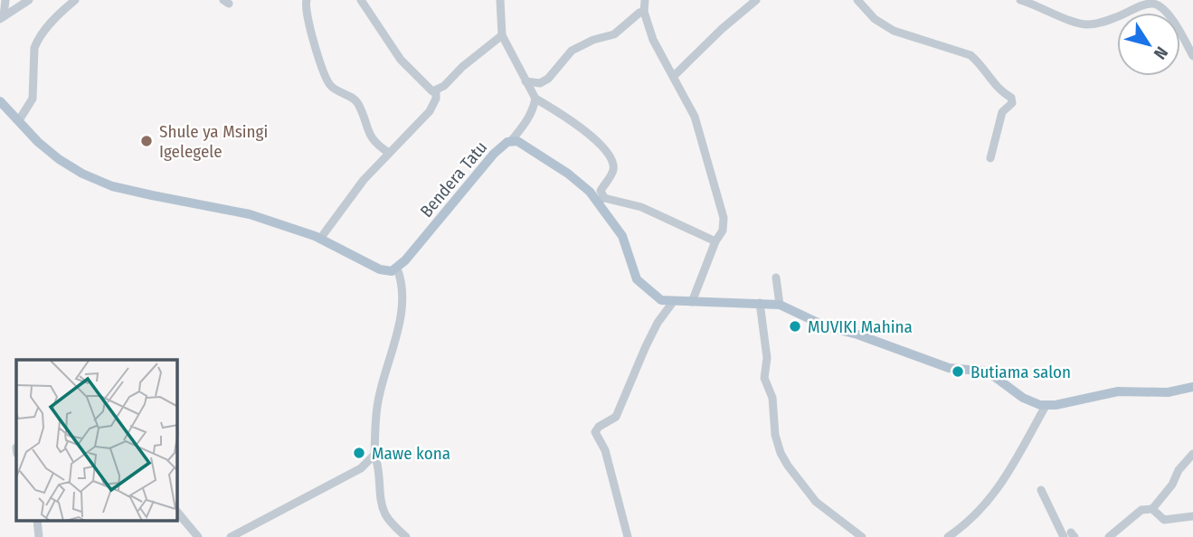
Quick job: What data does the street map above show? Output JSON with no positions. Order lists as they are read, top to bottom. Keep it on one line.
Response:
{"streets":{"main road":["Bendera Tatu"]},"places":["Shule ya Msingi Igelegele","MUVIKI Mahina","Butiama salon","Mawe kona"],"north":"bottom right"}
